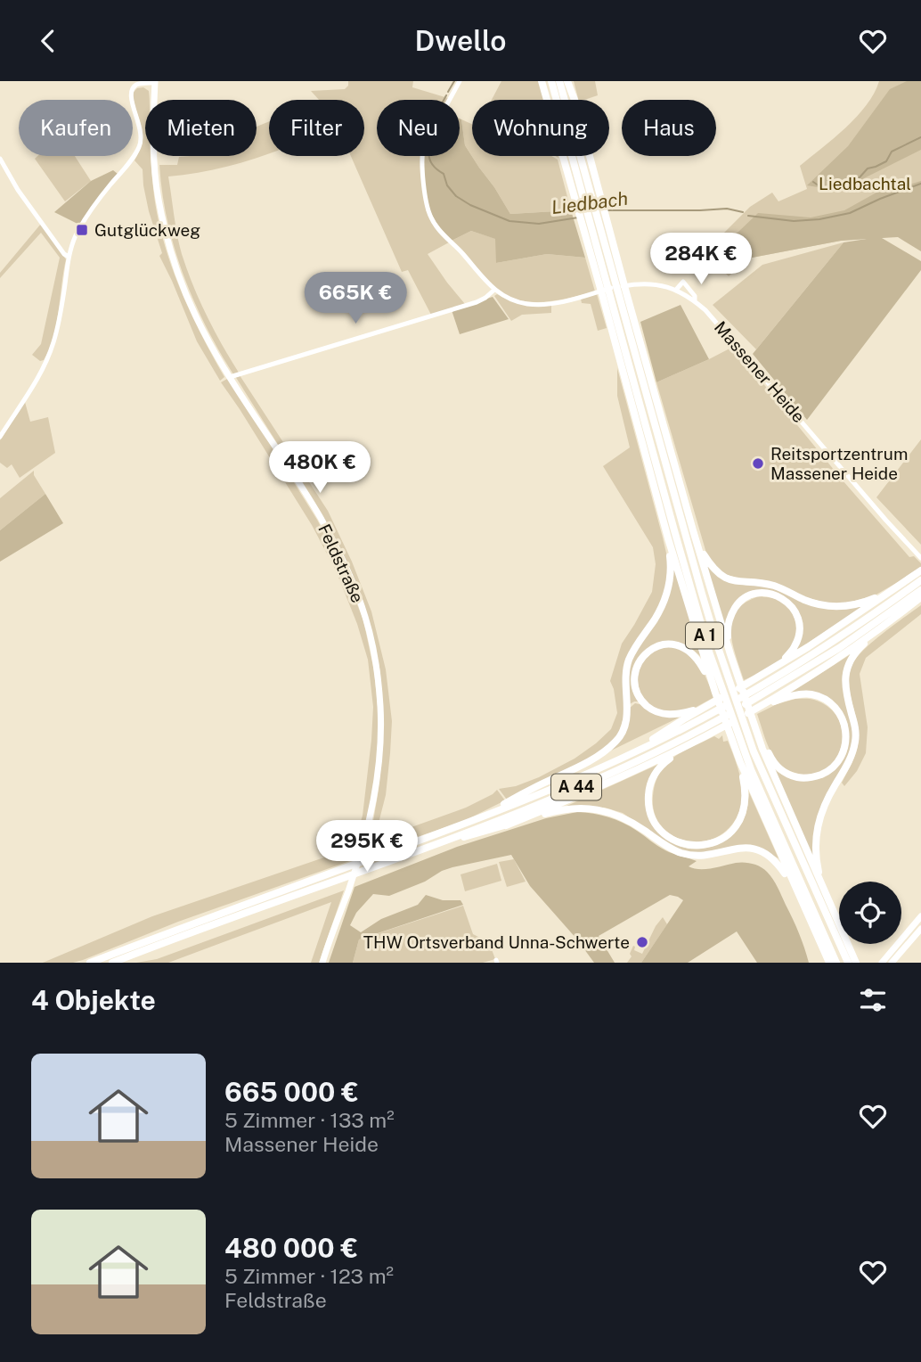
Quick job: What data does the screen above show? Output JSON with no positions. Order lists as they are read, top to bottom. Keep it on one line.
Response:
{"streets":{"highway":["A 1","A 44"],"main road":["Feldstraße"],"street":["Massener Heide"]},"water":["Liedbach"],"parks":["Liedbachtal"],"places":{"transit":["Gutglückweg"],"other":["Reitsportzentrum Massener Heide","THW Ortsverband Unna-Schwerte"]},"page":{"header":"Dwello","chip":["Kaufen","Mieten","Filter","Neu","Wohnung","Haus"],"price":["284K €","665K €","480K €","295K €"],"heading":"4 Objekte","list":[{"name":"665 000 €","note":"5 Zimmer · 133 m² · Massener Heide"},{"name":"480 000 €","note":"5 Zimmer · 123 m² · Feldstraße"}]}}
